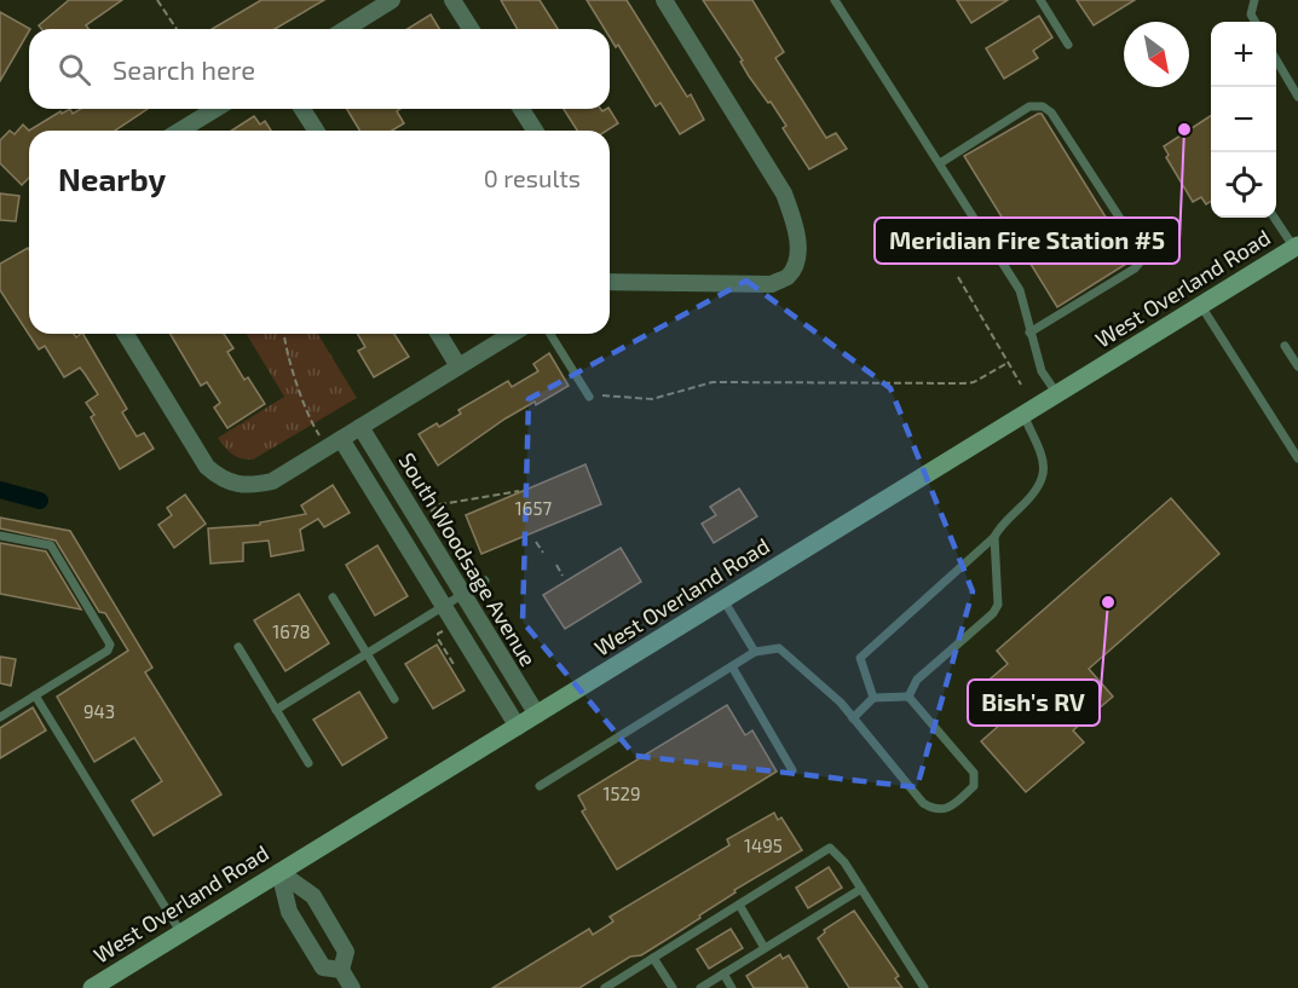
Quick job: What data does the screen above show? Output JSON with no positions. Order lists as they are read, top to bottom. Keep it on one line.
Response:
{"streets":{"street":["West Overland Road","South Woodsage Avenue"]},"crossings":[["West Overland Road","South Woodsage Avenue"]],"places":["Meridian Fire Station #5","Bish's RV"],"house_numbers":["1657","1678","943","1529","1495"],"north":"bottom right","page":{"map_buttons":["+","−"],"search":"Search here","heading":["Nearby","0 results"]}}
